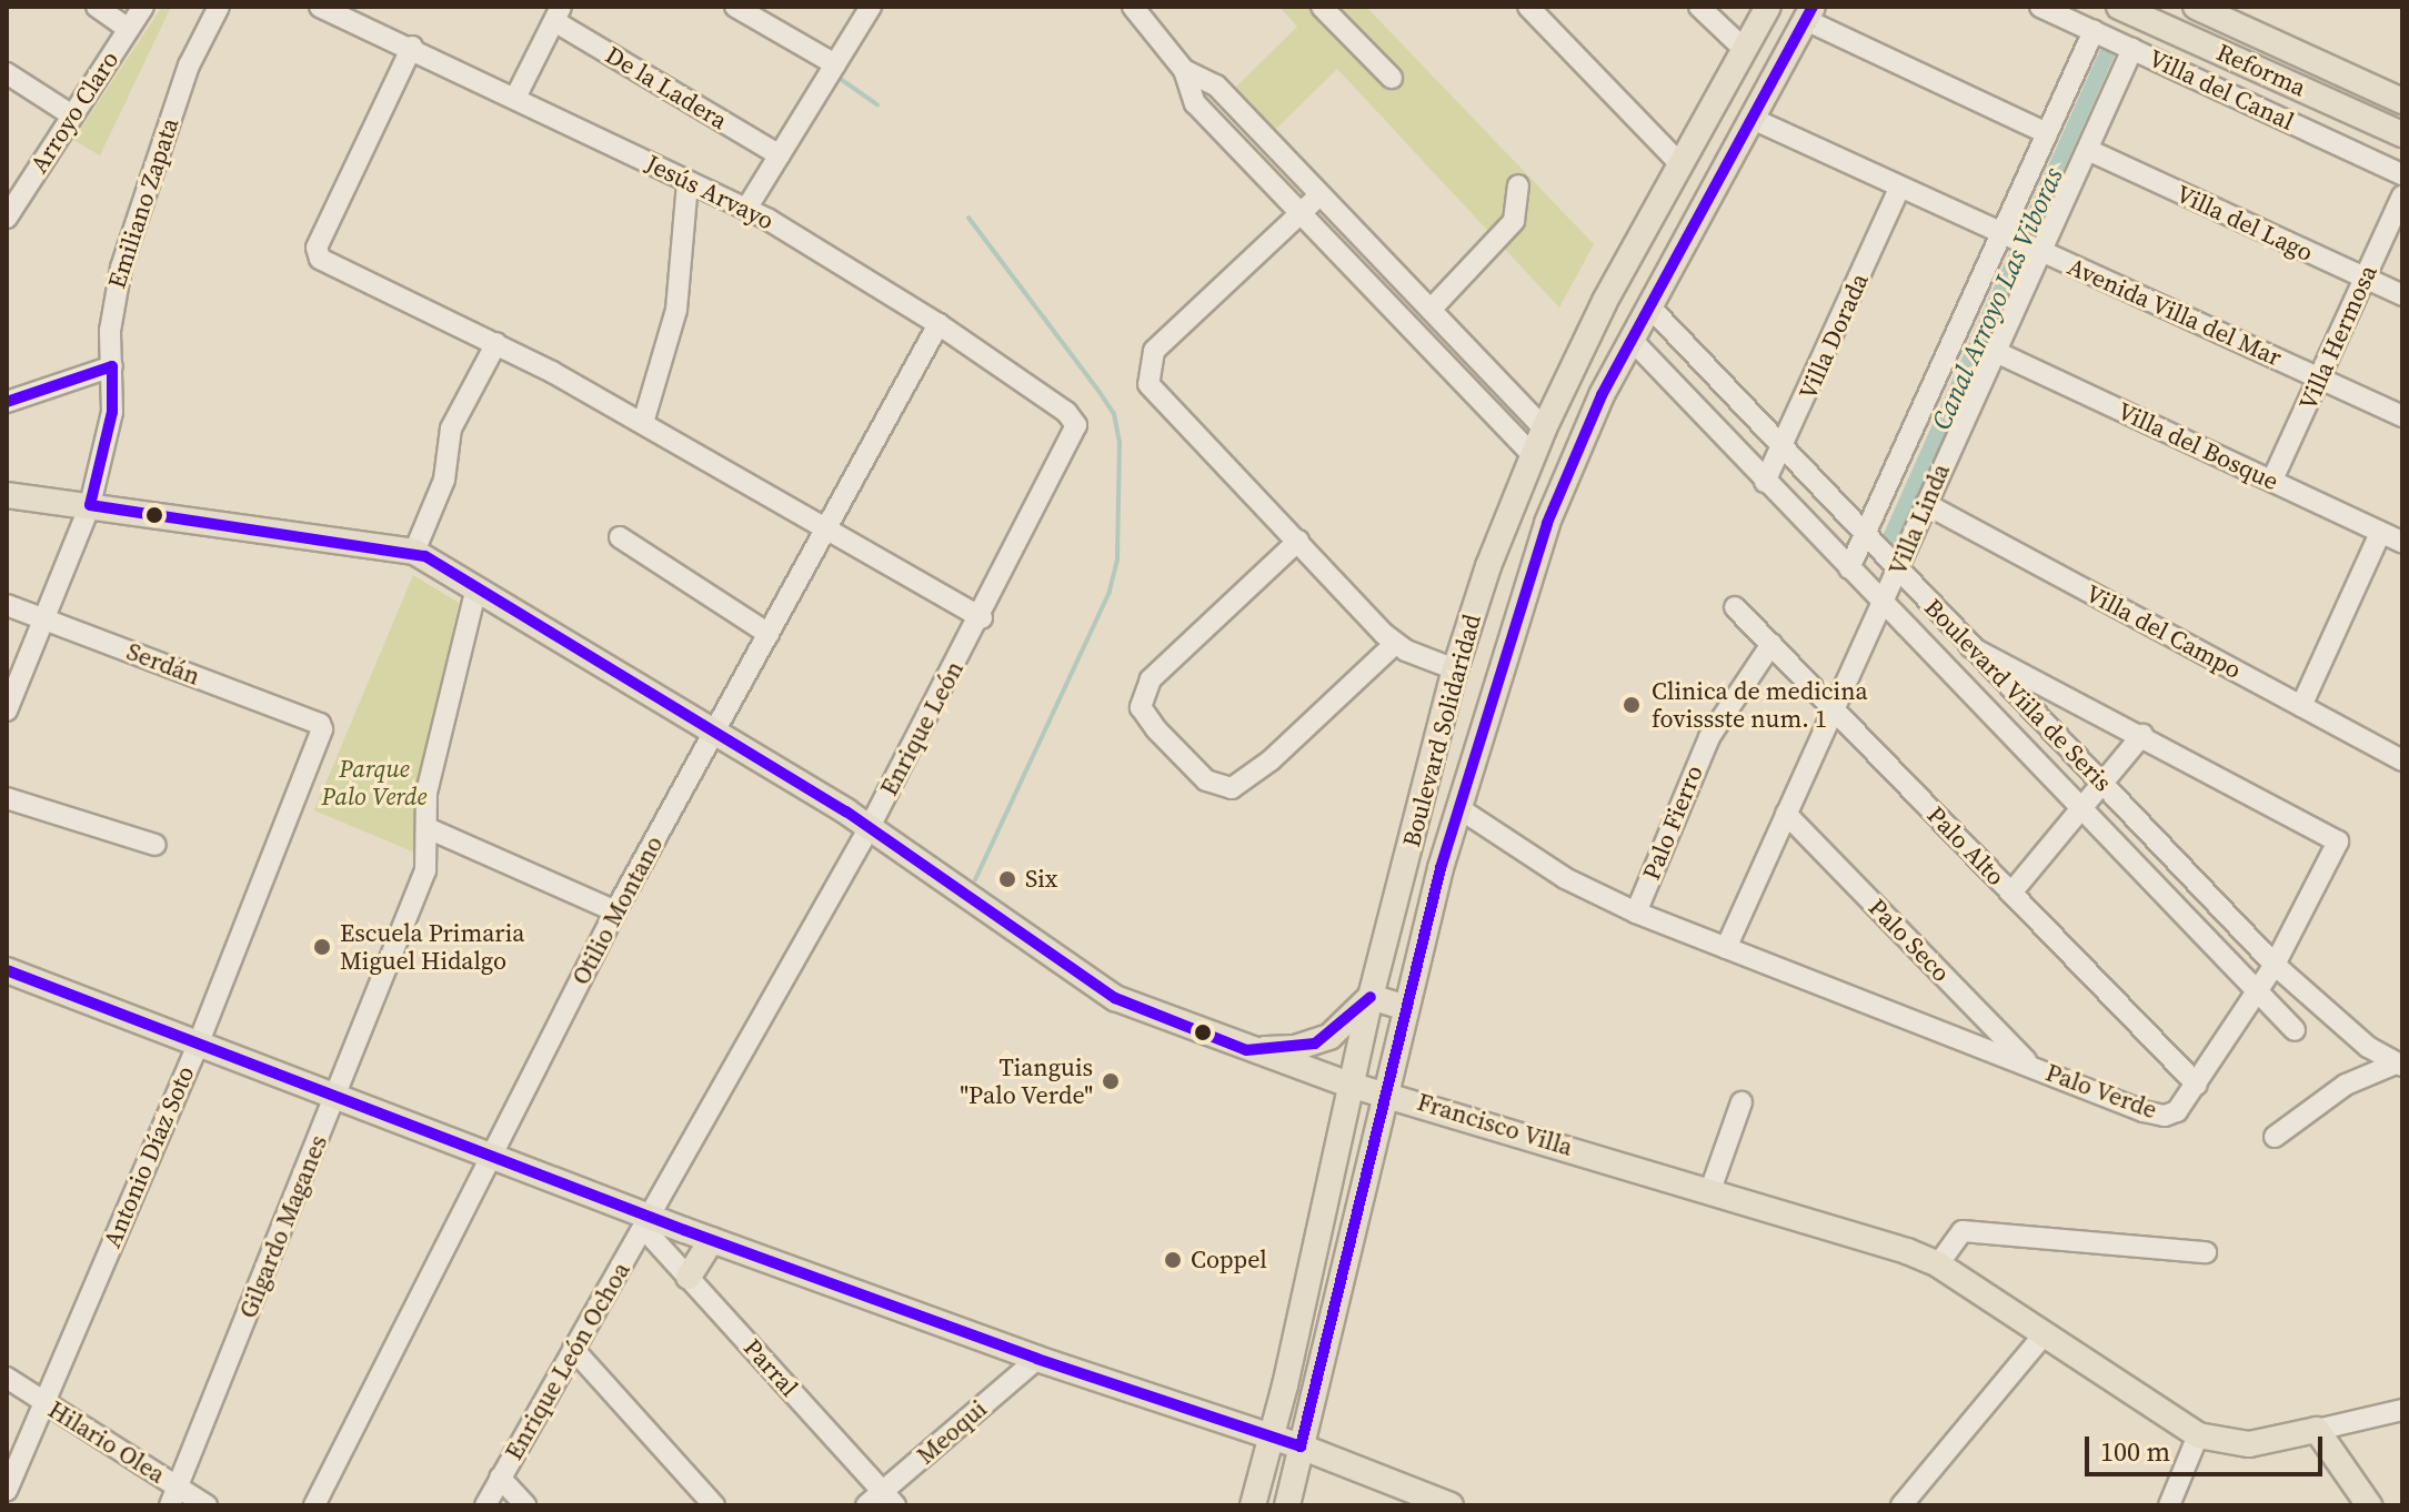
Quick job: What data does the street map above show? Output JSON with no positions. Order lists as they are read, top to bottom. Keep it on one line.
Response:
{"streets":{"main road":["Reforma","Boulevard Solidaridad","Francisco Villa"],"street":["De la Ladera","Villa del Canal","Arroyo Claro","Jesús Arvayo","Emiliano Zapata","Villa del Lago","Avenida Villa del Mar","Villa Dorada","Villa Hermosa","Villa del Bosque","Villa Linda","Villa del Campo","Serdán","Boulevard Viila de Seris","Enrique León","Palo Fierro","Palo Alto","Otilio Montano","Palo Seco","Palo Verde","Antonio Díaz Soto","Gilgardo Maganes","Enrique León Ochoa","Parral","Meoqui","Hilario Olea"]},"crossings":[["Villa del Canal","Villa Linda"],["Jesús Arvayo","Enrique León"],["Jesús Arvayo","Otilio Montano"],["Emiliano Zapata","Serdán"],["Emiliano Zapata","Francisco Villa"],["Villa del Lago","Villa Hermosa"],["Villa del Lago","Villa Linda"],["Avenida Villa del Mar","Villa Dorada"],["Avenida Villa del Mar","Villa Hermosa"],["Avenida Villa del Mar","Villa Linda"],["Avenida Villa del Mar","Boulevard Solidaridad"],["Villa Dorada","Boulevard Viila de Seris"],["Villa Hermosa","Villa del Bosque"],["Villa del Bosque","Villa Linda"],["Villa Linda","Villa del Campo"],["Villa Linda","Boulevard Viila de Seris"],["Villa Linda","Palo Alto"],["Villa Linda","Palo Seco"],["Villa Linda","Palo Verde"],["Serdán","Antonio Díaz Soto"],["Boulevard Viila de Seris","Boulevard Solidaridad"],["Boulevard Viila de Seris","Palo Verde"],["Enrique León","Francisco Villa"],["Enrique León","Enrique León Ochoa"],["Enrique León","Parral"],["Boulevard Solidaridad","Palo Verde"],["Boulevard Solidaridad","Francisco Villa"],["Palo Fierro","Palo Alto"],["Palo Fierro","Palo Verde"],["Palo Alto","Palo Verde"],["Otilio Montano","Francisco Villa"],["Palo Seco","Palo Verde"],["Francisco Villa","Gilgardo Maganes"],["Antonio Díaz Soto","Hilario Olea"],["Gilgardo Maganes","Hilario Olea"],["Enrique León Ochoa","Parral"],["Parral","Meoqui"]],"water":["Canal Arroyo Las Viboras"],"parks":["Parque Palo Verde"],"places":["Clinica de medicina fovissste num. 1","Six","Escuela Primaria Miguel Hidalgo","Tianguis \"Palo Verde\"","Coppel"],"scale_bar":"100 m"}
